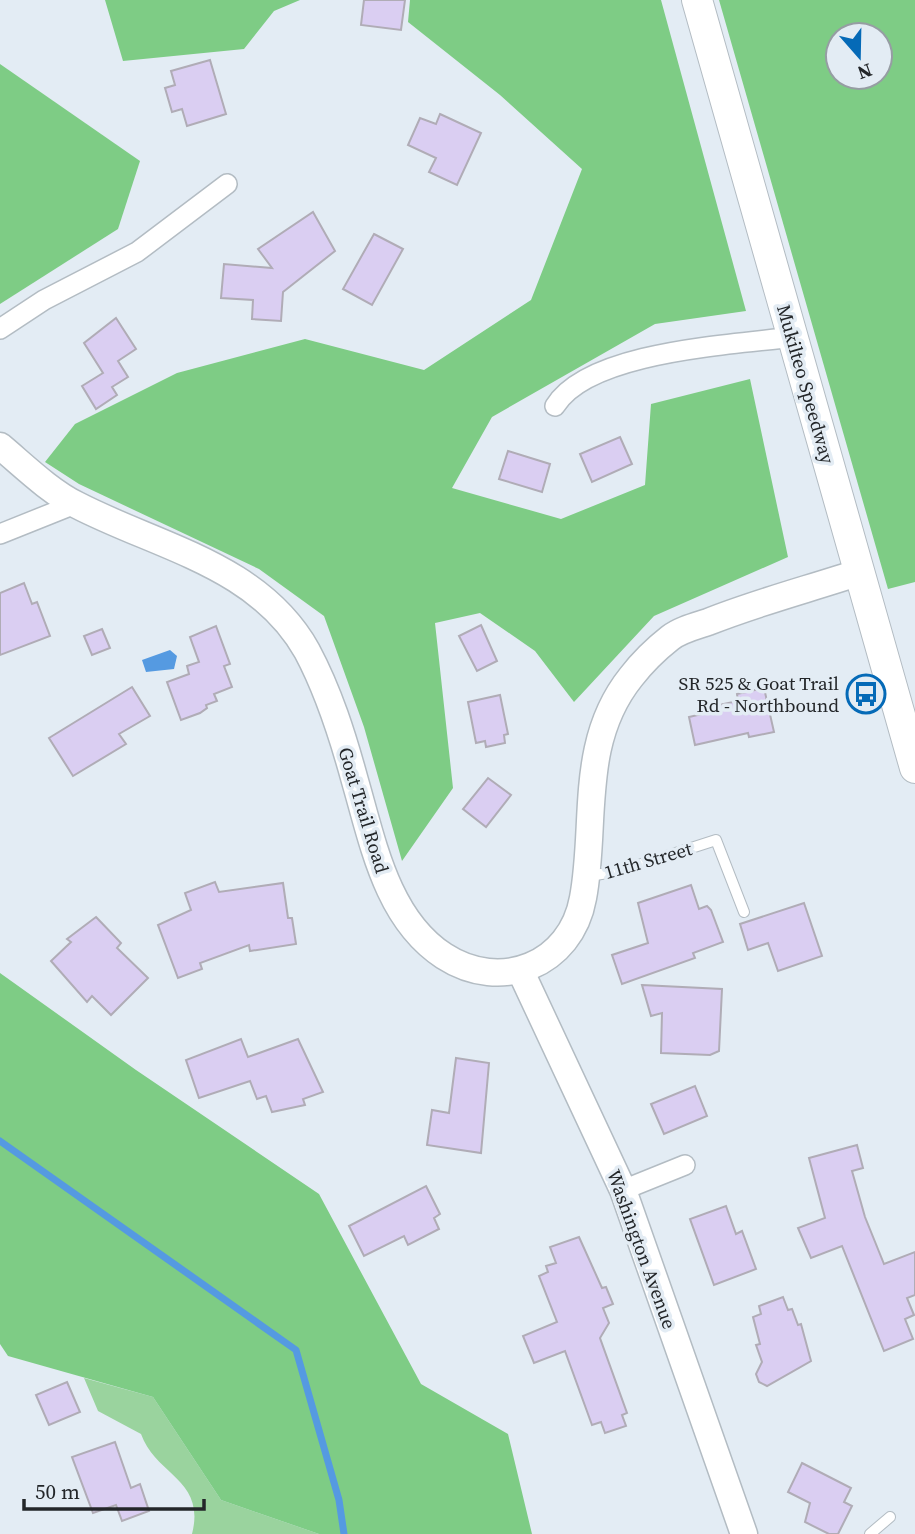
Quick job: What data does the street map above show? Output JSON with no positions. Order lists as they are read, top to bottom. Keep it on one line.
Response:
{"streets":{"main road":["Mukilteo Speedway"],"street":["Goat Trail Road","Washington Avenue"],"lane":["11th Street"]},"crossings":[["Goat Trail Road","Washington Avenue"]],"places":{"bus stop":["SR 525 & Goat Trail Rd - Northbound"]},"scale_bar":"50 m","north":"bottom"}
